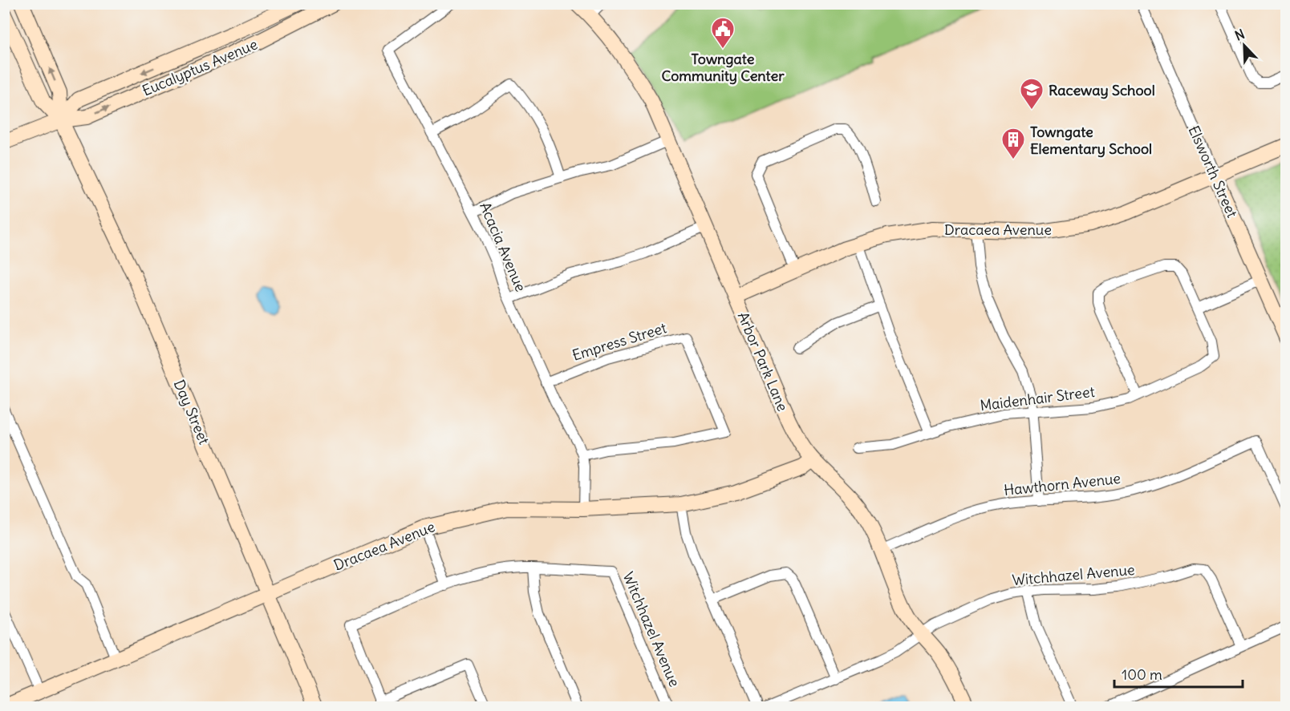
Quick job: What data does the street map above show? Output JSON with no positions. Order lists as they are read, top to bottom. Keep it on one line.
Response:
{"streets":{"street":["Eucalyptus Avenue","Elsworth Street","Dracaea Avenue","Acacia Avenue","Empress Street","Arbor Park Lane","Maidenhair Street","Day Street","Hawthorn Avenue","Witchhazel Avenue"]},"crossings":[["Eucalyptus Avenue","Day Street"],["Elsworth Street","Dracaea Avenue"],["Dracaea Avenue","Acacia Avenue"],["Dracaea Avenue","Arbor Park Lane"],["Dracaea Avenue","Day Street"],["Acacia Avenue","Empress Street"],["Arbor Park Lane","Hawthorn Avenue"],["Arbor Park Lane","Witchhazel Avenue"]],"places":{"public building":["Towngate Community Center"],"school or university":["Raceway School"],"building":["Towngate Elementary School"]},"scale_bar":"100 m","north":"top left"}
